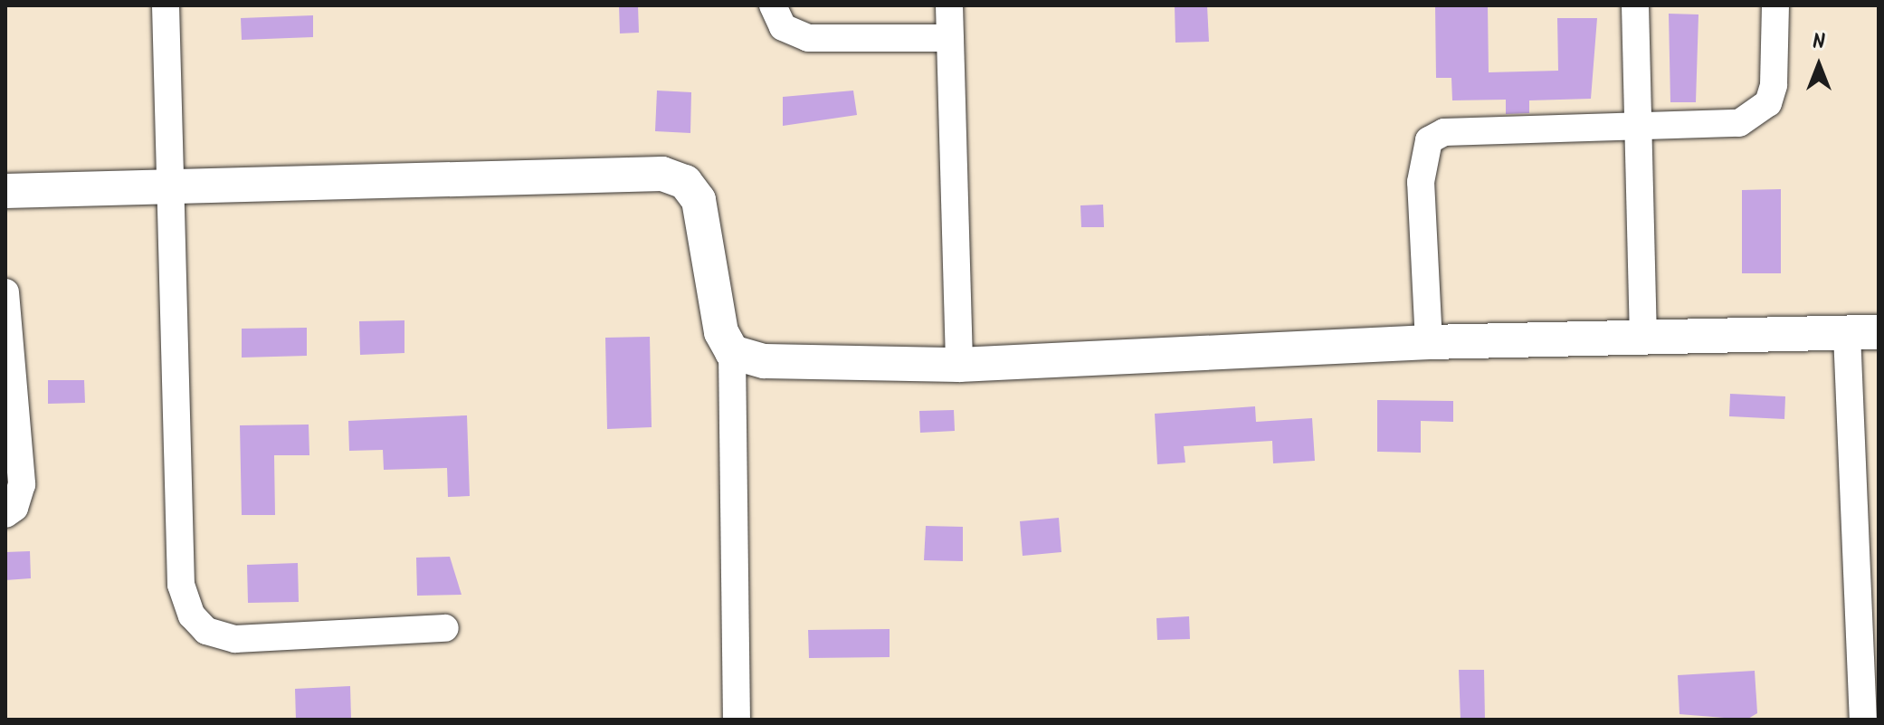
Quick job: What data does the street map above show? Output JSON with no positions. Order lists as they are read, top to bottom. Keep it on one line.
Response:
{"north":"top"}
